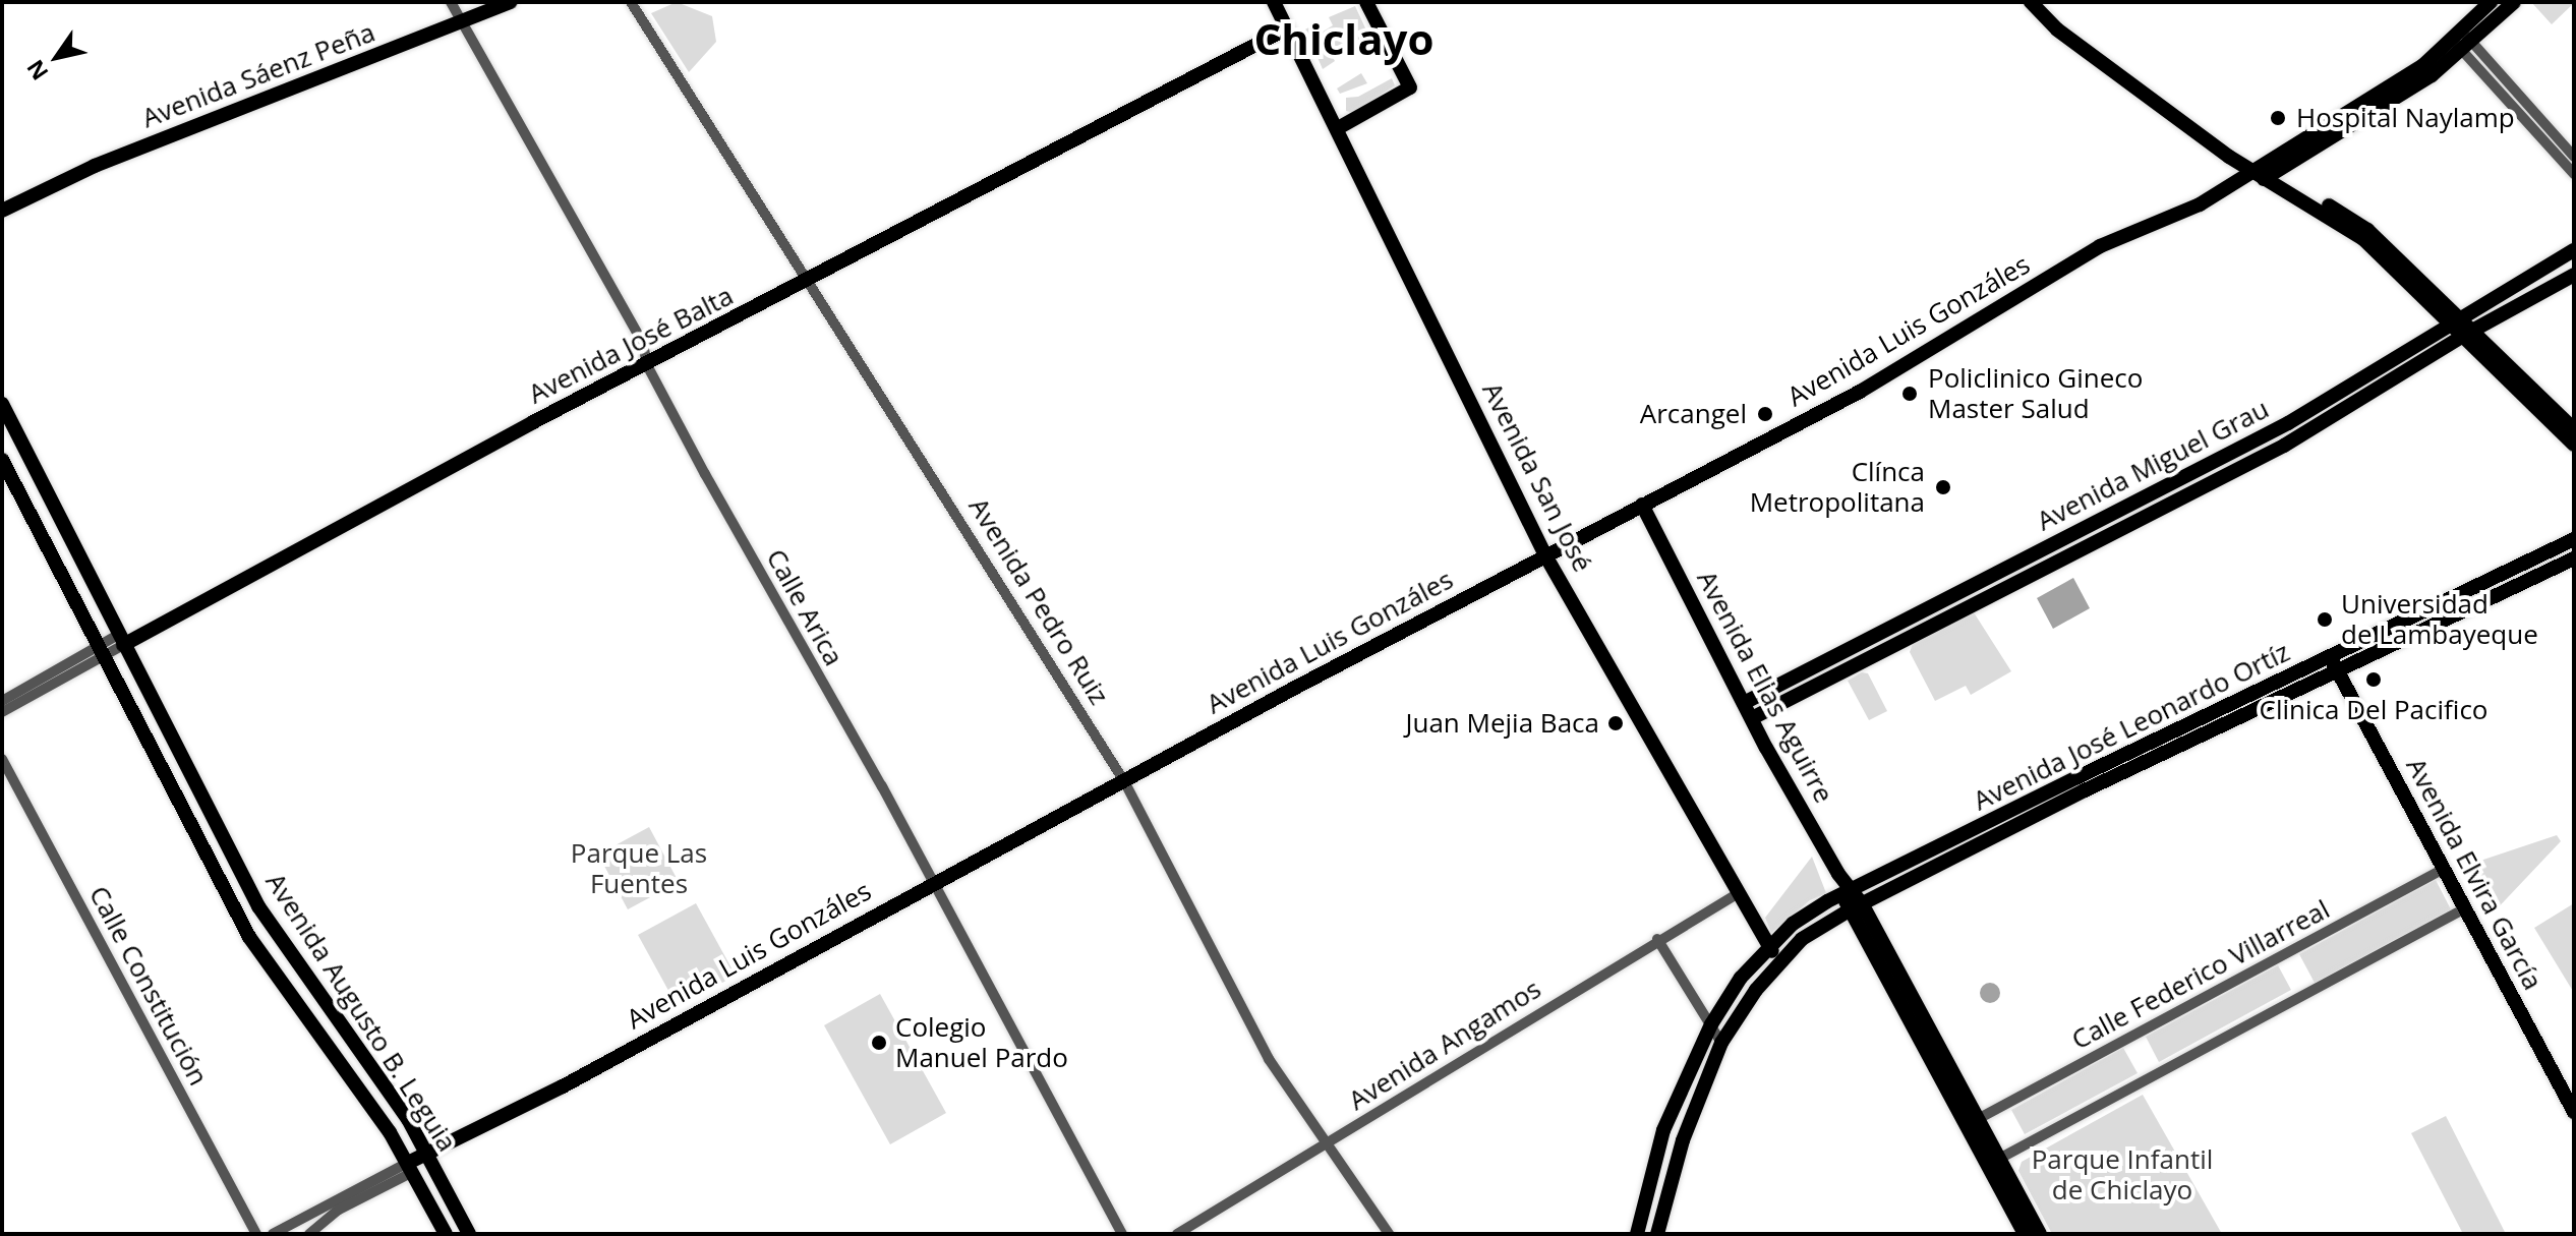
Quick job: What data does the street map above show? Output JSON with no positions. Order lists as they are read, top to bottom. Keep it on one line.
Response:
{"streets":{"main road":["Avenida Sáenz Peña","Avenida Luis Gonzáles","Avenida José Balta","Avenida Miguel Grau","Avenida San José","Avenida Elias Aguirre","Avenida José Leonardo Ortíz","Avenida Elvira García","Avenida Augusto B. Leguia"],"street":["Avenida Pedro Ruiz","Calle Arica","Calle Federico Villarreal","Calle Constitución","Avenida Angamos"]},"crossings":[["Avenida Sáenz Peña","Calle Arica"],["Avenida Luis Gonzáles","Avenida San José"],["Avenida Luis Gonzáles","Avenida Pedro Ruiz"],["Avenida Luis Gonzáles","Calle Arica"],["Avenida Luis Gonzáles","Avenida Elias Aguirre"],["Avenida Luis Gonzáles","Avenida Augusto B. Leguia"],["Avenida José Balta","Avenida San José"],["Avenida José Balta","Avenida Pedro Ruiz"],["Avenida José Balta","Calle Arica"],["Avenida José Balta","Avenida Augusto B. Leguia"],["Avenida Miguel Grau","Avenida Elias Aguirre"],["Avenida San José","Avenida José Leonardo Ortíz"],["Avenida San José","Avenida Angamos"],["Avenida Pedro Ruiz","Avenida Angamos"],["Avenida Elias Aguirre","Avenida José Leonardo Ortíz"],["Avenida José Leonardo Ortíz","Avenida Elvira García"],["Avenida Elvira García","Calle Federico Villarreal"]],"districts":["Chiclayo"],"parks":["Parque Las Fuentes","Parque Infantil de Chiclayo"],"places":["Hospital Naylamp","Policlinico Gineco Master Salud","Arcangel","Clínca Metropolitana","Universidad de Lambayeque","Clinica Del Pacifico","Juan Mejia Baca","Colegio Manuel Pardo"],"north":"bottom left"}
